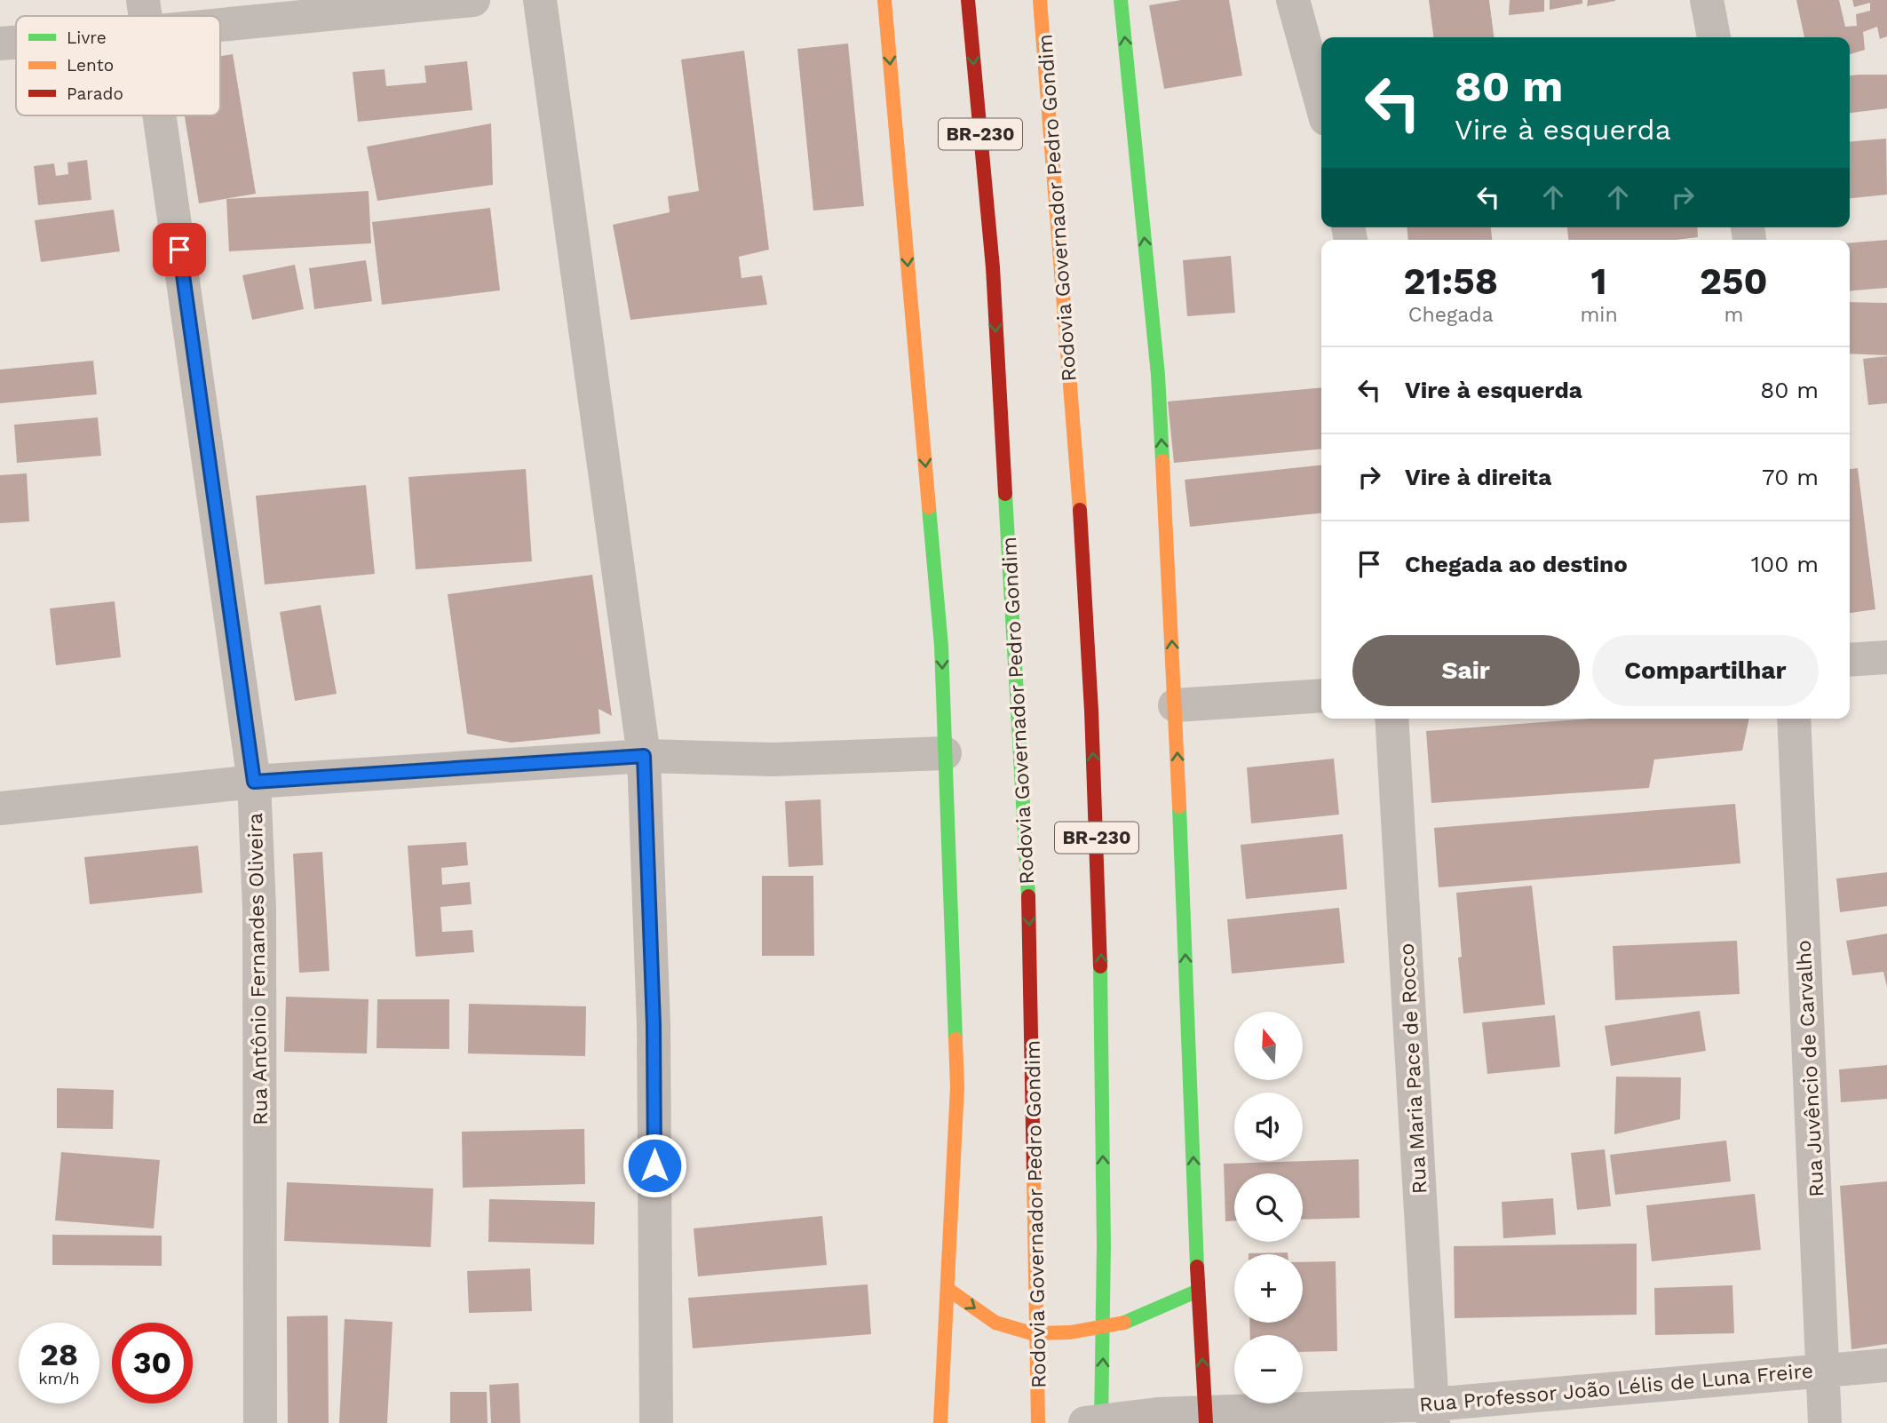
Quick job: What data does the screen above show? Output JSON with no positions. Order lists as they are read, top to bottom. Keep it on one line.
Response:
{"streets":{"main road":["BR-230","Rodovia Governador Pedro Gondim"],"street":["Rua Antônio Fernandes Oliveira","Rua Maria Pace de Rocco","Rua Juvêncio de Carvalho","Rua Professor João Lélis de Luna Freire"]},"crossings":[["Rua Maria Pace de Rocco","Rua Professor João Lélis de Luna Freire"],["Rua Juvêncio de Carvalho","Rua Professor João Lélis de Luna Freire"]],"legend":["Livre","Lento","Parado"],"north":"top","page":{"turn":["80 m","Vire à esquerda"],"eta":["21:58","Chegada","1","min","250","m"],"list":[{"name":"Vire à esquerda","value":"80 m"},{"name":"Vire à direita","value":"70 m"},{"name":"Chegada ao destino","value":"100 m"}],"buttons":["Sair","Compartilhar"],"map_buttons":["+","−"],"speed":"28 km/h","limit":"30"}}
